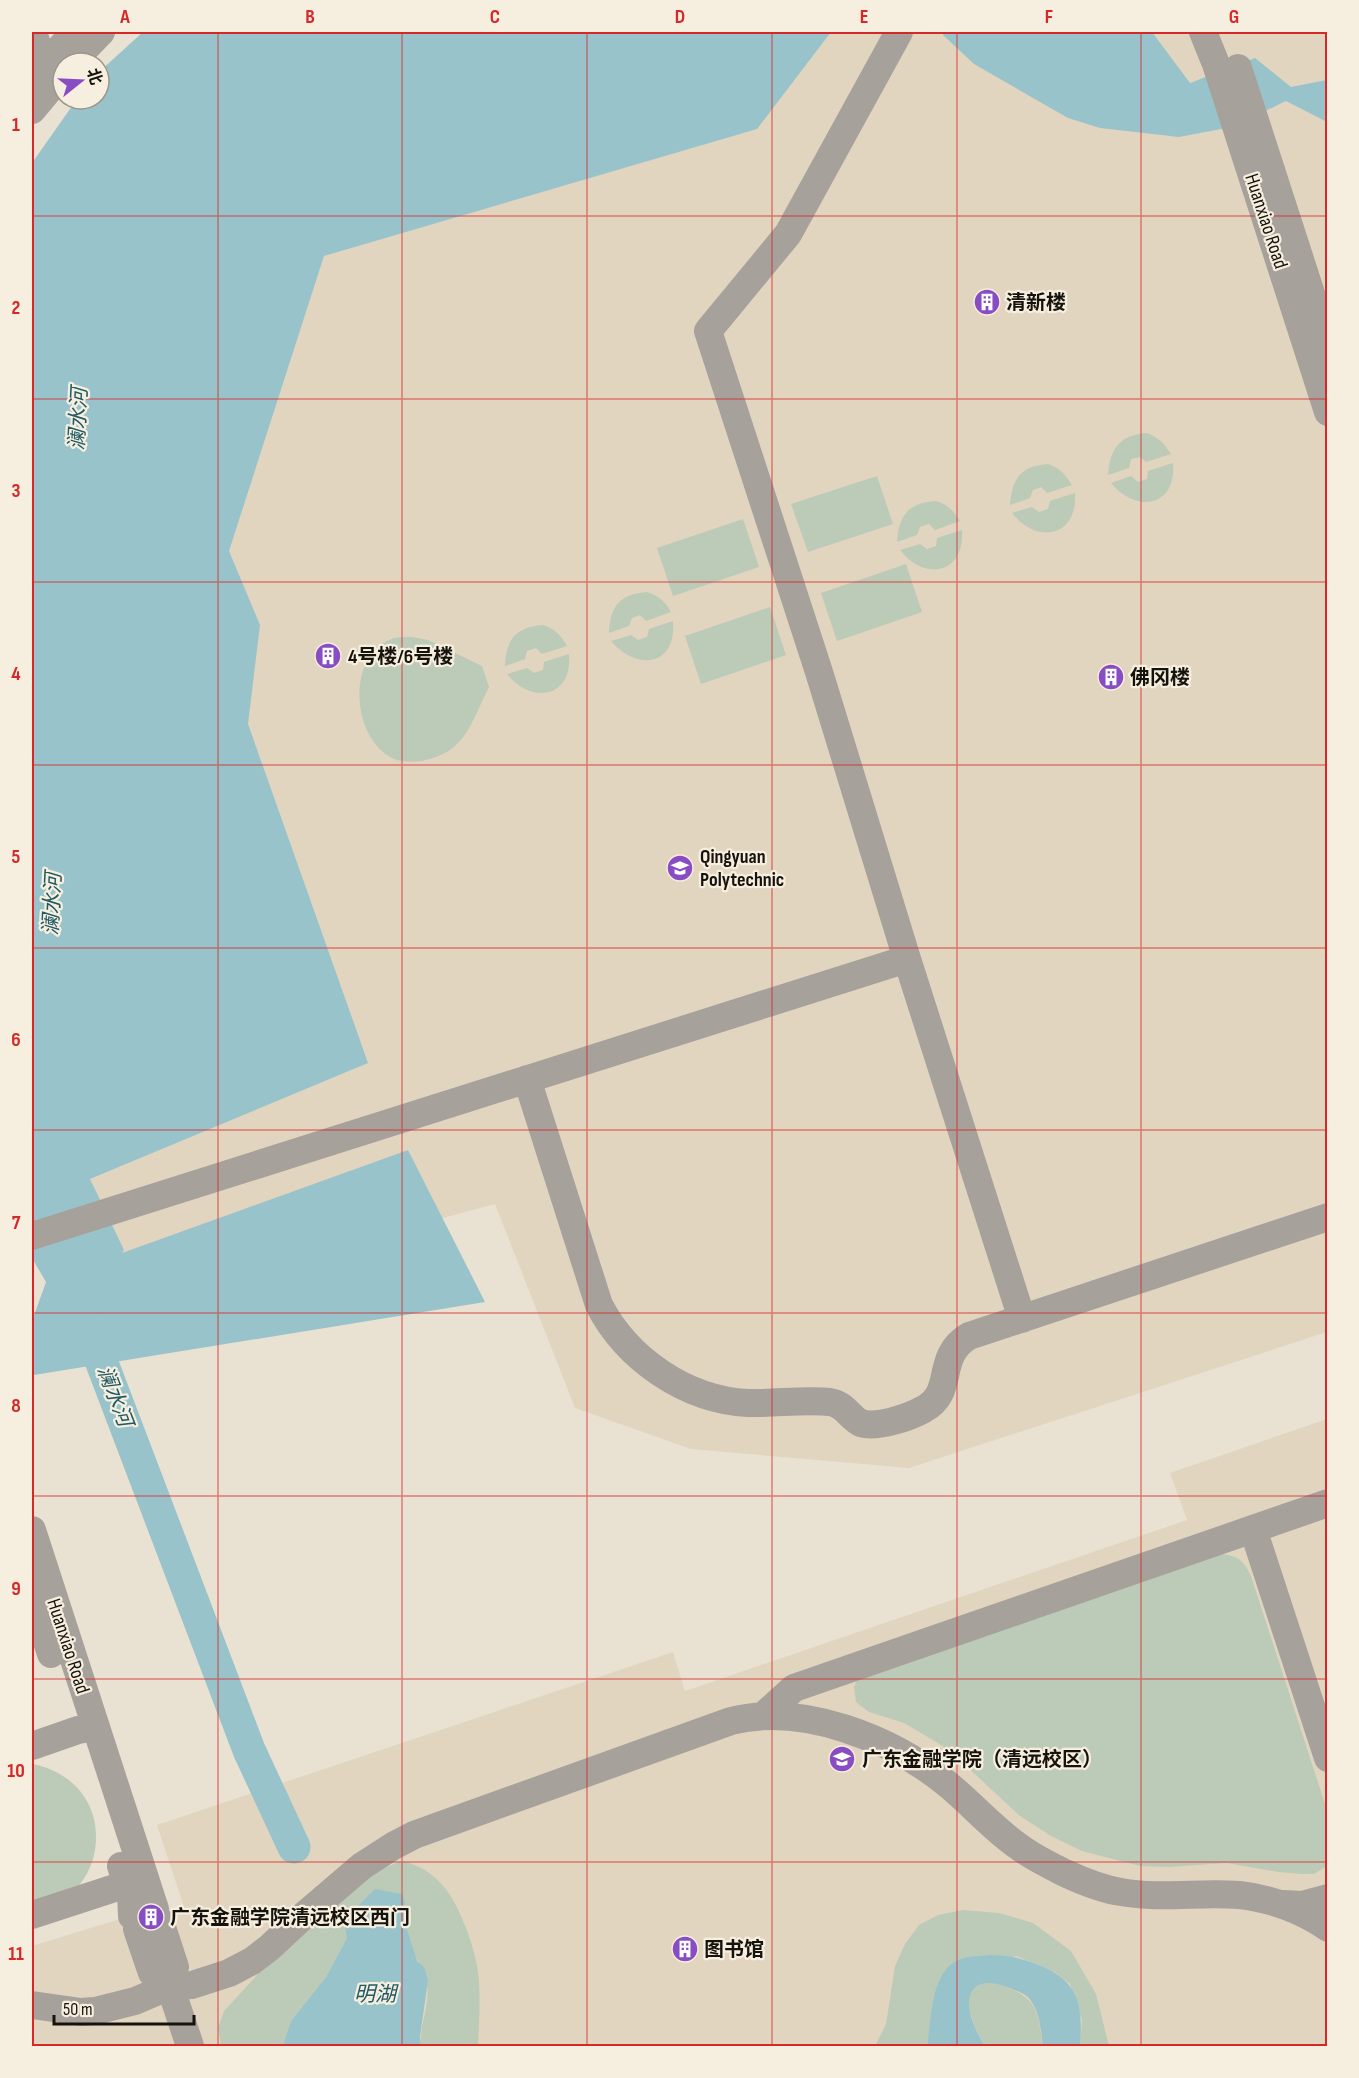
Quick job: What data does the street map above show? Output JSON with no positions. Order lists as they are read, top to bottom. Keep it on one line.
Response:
{"streets":{"street":["Huanxiao Road"]},"water":["澜水河","明湖"],"places":{"building":["清新楼","4号楼/6号楼","佛冈楼","广东金融学院清远校区西门","图书馆"],"school or university":["Qingyuan Polytechnic","广东金融学院（清远校区）"]},"scale_bar":"50 m","north":"right","grid":{"columns":["A","B","C","D","E","F","G"],"rows":["1","2","3","4","5","6","7","8","9","10","11"]}}
